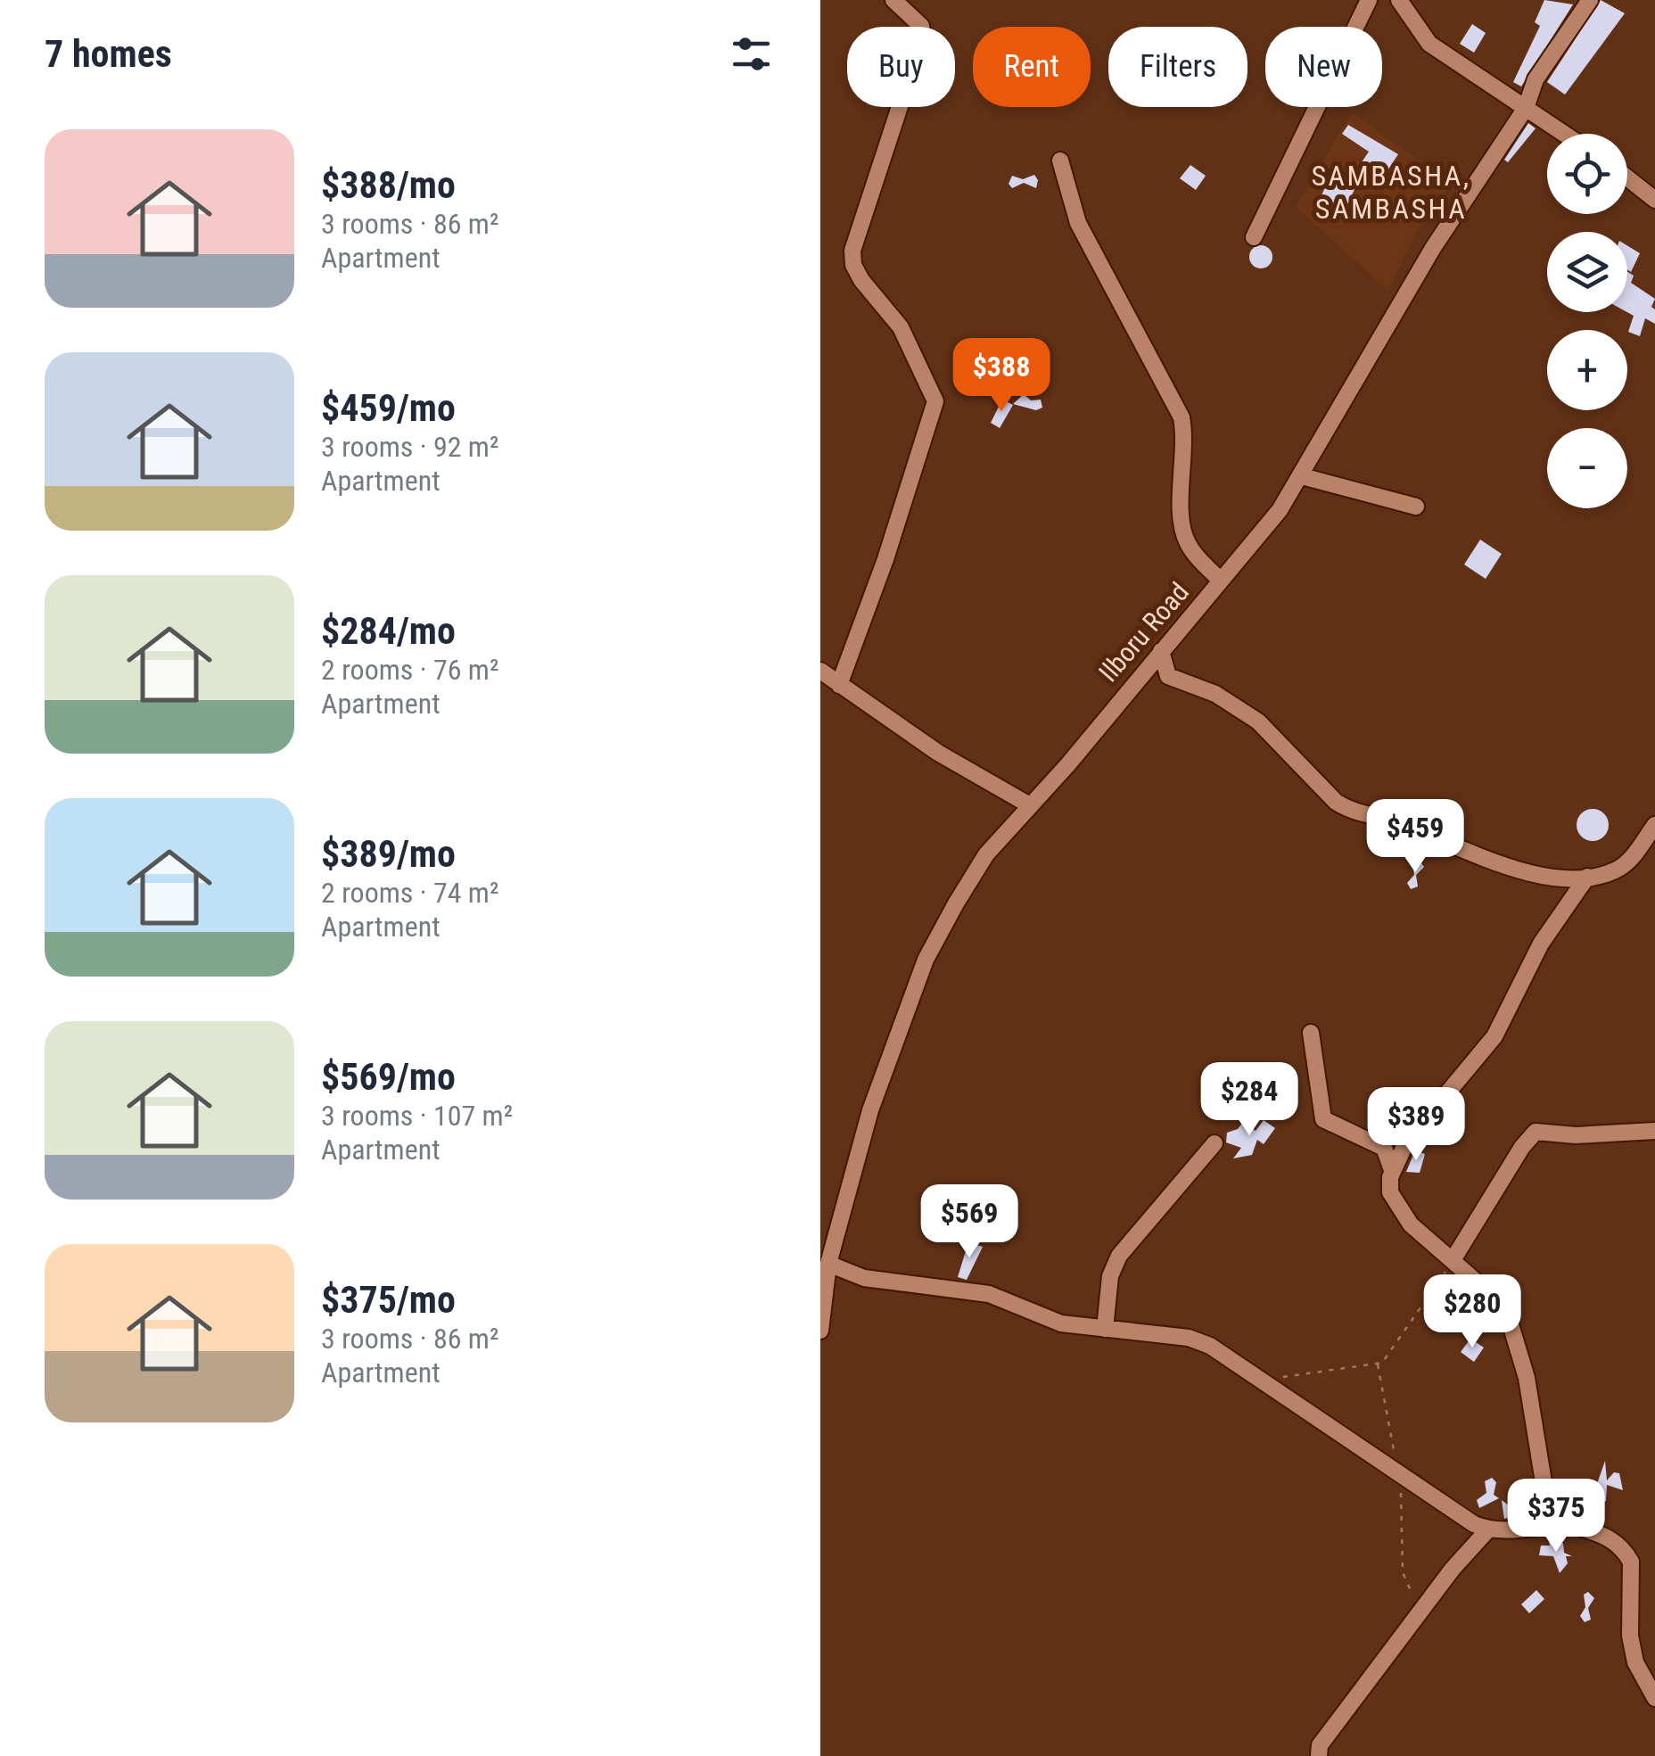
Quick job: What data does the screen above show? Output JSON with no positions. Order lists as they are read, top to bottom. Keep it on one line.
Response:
{"streets":{"street":["Ilboru Road"]},"districts":["SAMBASHA, SAMBASHA"],"page":{"heading":"7 homes","chip":["Buy","Rent","Filters","New"],"list":[{"name":"$388/mo","note":"3 rooms · 86 m² · Apartment"},{"name":"$459/mo","note":"3 rooms · 92 m² · Apartment"},{"name":"$284/mo","note":"2 rooms · 76 m² · Apartment"},{"name":"$389/mo","note":"2 rooms · 74 m² · Apartment"},{"name":"$569/mo","note":"3 rooms · 107 m² · Apartment"},{"name":"$375/mo","note":"3 rooms · 86 m² · Apartment"}],"map_buttons":["+","−"],"price":["$388","$459","$284","$389","$569","$280","$375"]}}
